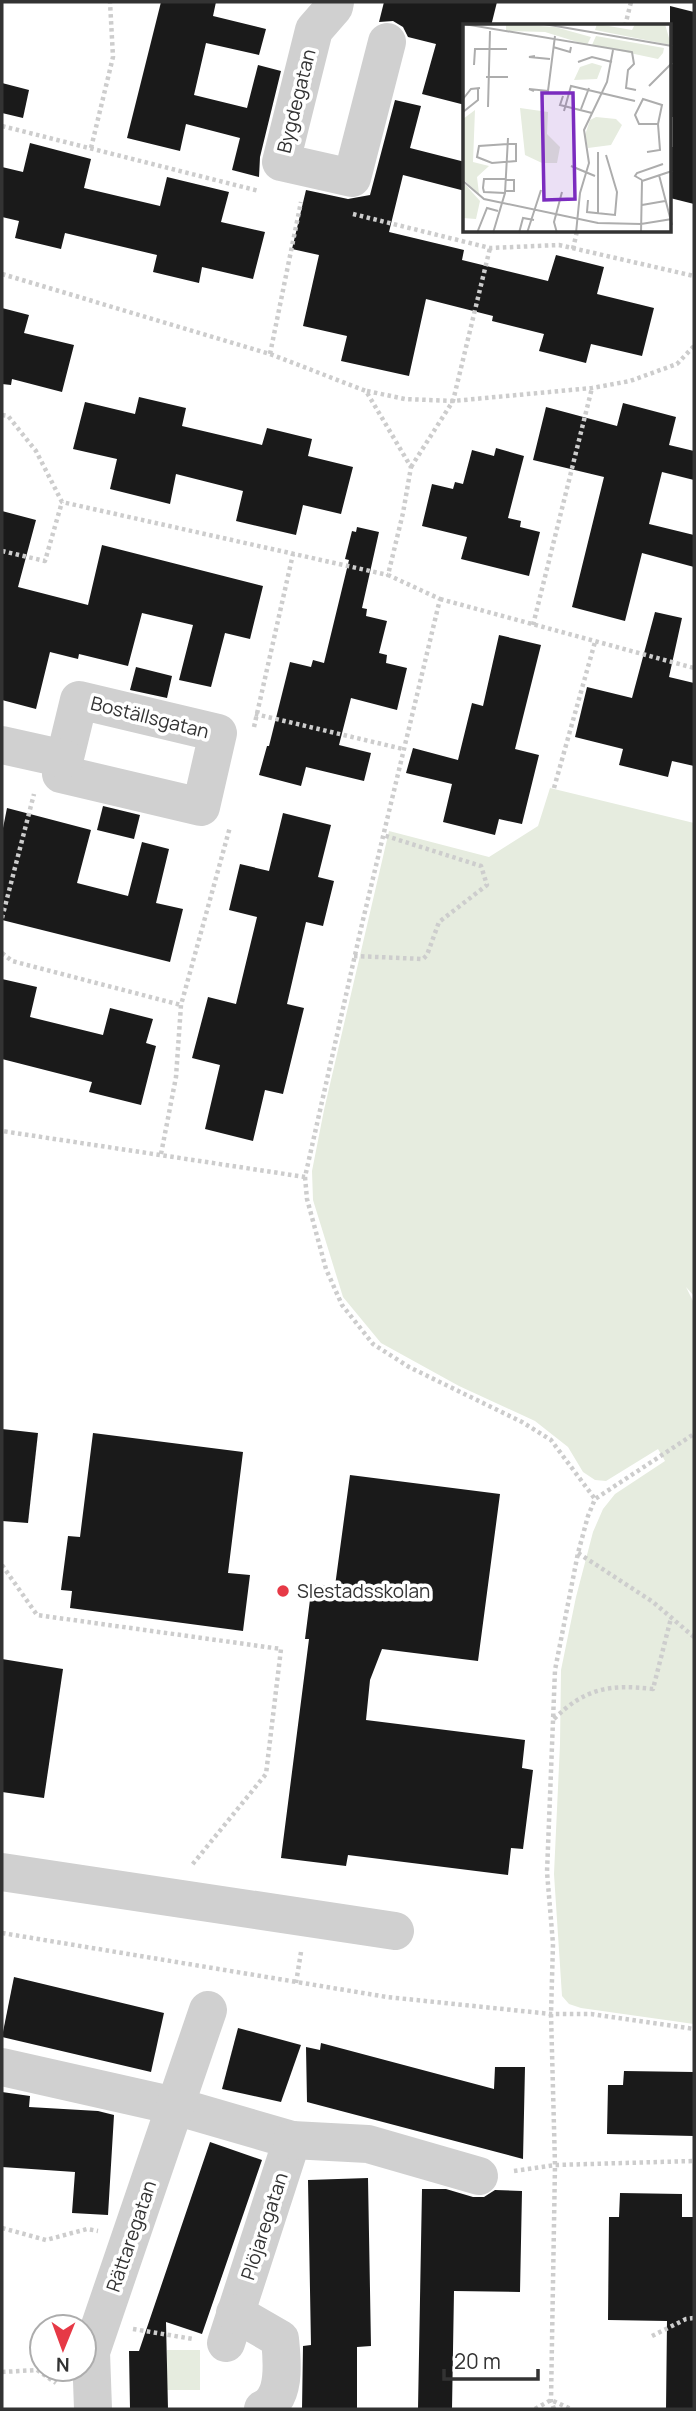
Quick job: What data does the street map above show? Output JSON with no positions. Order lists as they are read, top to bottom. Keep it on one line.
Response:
{"streets":{"street":["Bygdegatan","Plöjaregatan","Rättaregatan"]},"places":["Slestadsskolan"],"scale_bar":"20 m","north":"bottom"}
